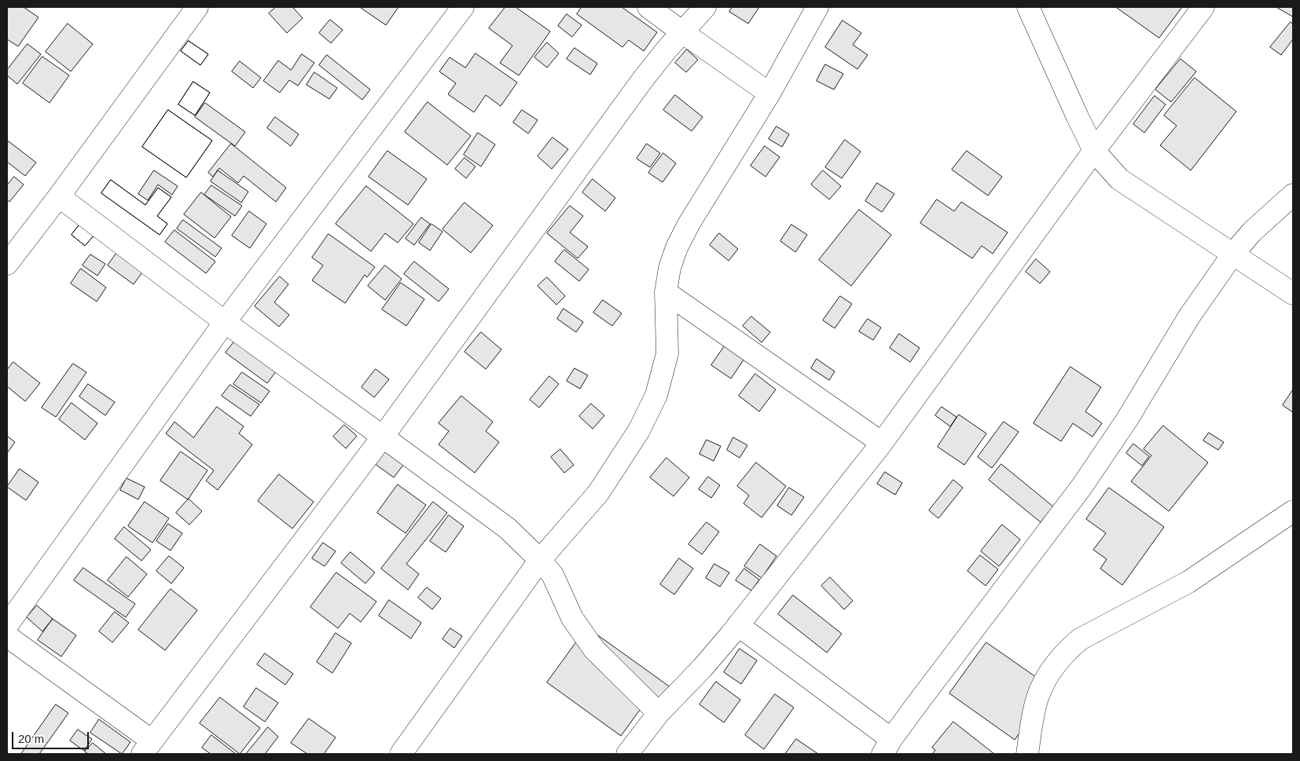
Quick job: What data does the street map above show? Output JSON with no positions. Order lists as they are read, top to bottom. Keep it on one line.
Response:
{"scale_bar":"20 m"}
